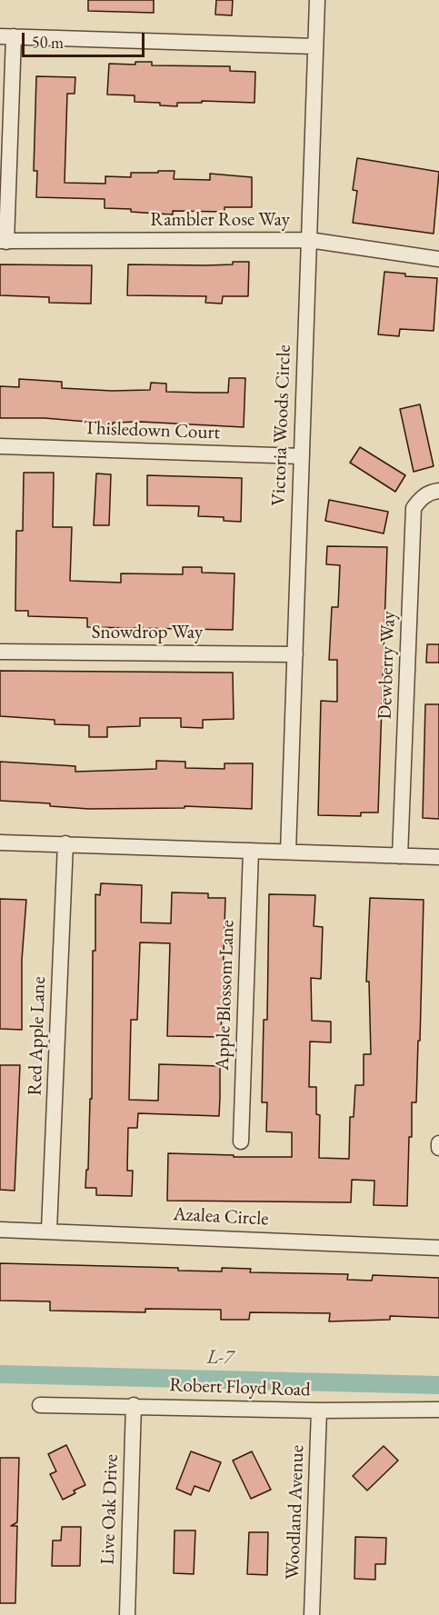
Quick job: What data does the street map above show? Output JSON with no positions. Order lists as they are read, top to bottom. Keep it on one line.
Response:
{"streets":{"street":["Rambler Rose Way","Victoria Woods Circle","Thisledown Court","Snowdrop Way","Dewberry Way","Apple Blossom Lane","Red Apple Lane","Azalea Circle","Robert Floyd Road","Live Oak Drive","Woodland Avenue"]},"crossings":[["Rambler Rose Way","Victoria Woods Circle"],["Victoria Woods Circle","Thisledown Court"],["Victoria Woods Circle","Snowdrop Way"],["Red Apple Lane","Azalea Circle"],["Robert Floyd Road","Live Oak Drive"],["Robert Floyd Road","Woodland Avenue"]],"water":["L-7"],"scale_bar":"50 m"}
